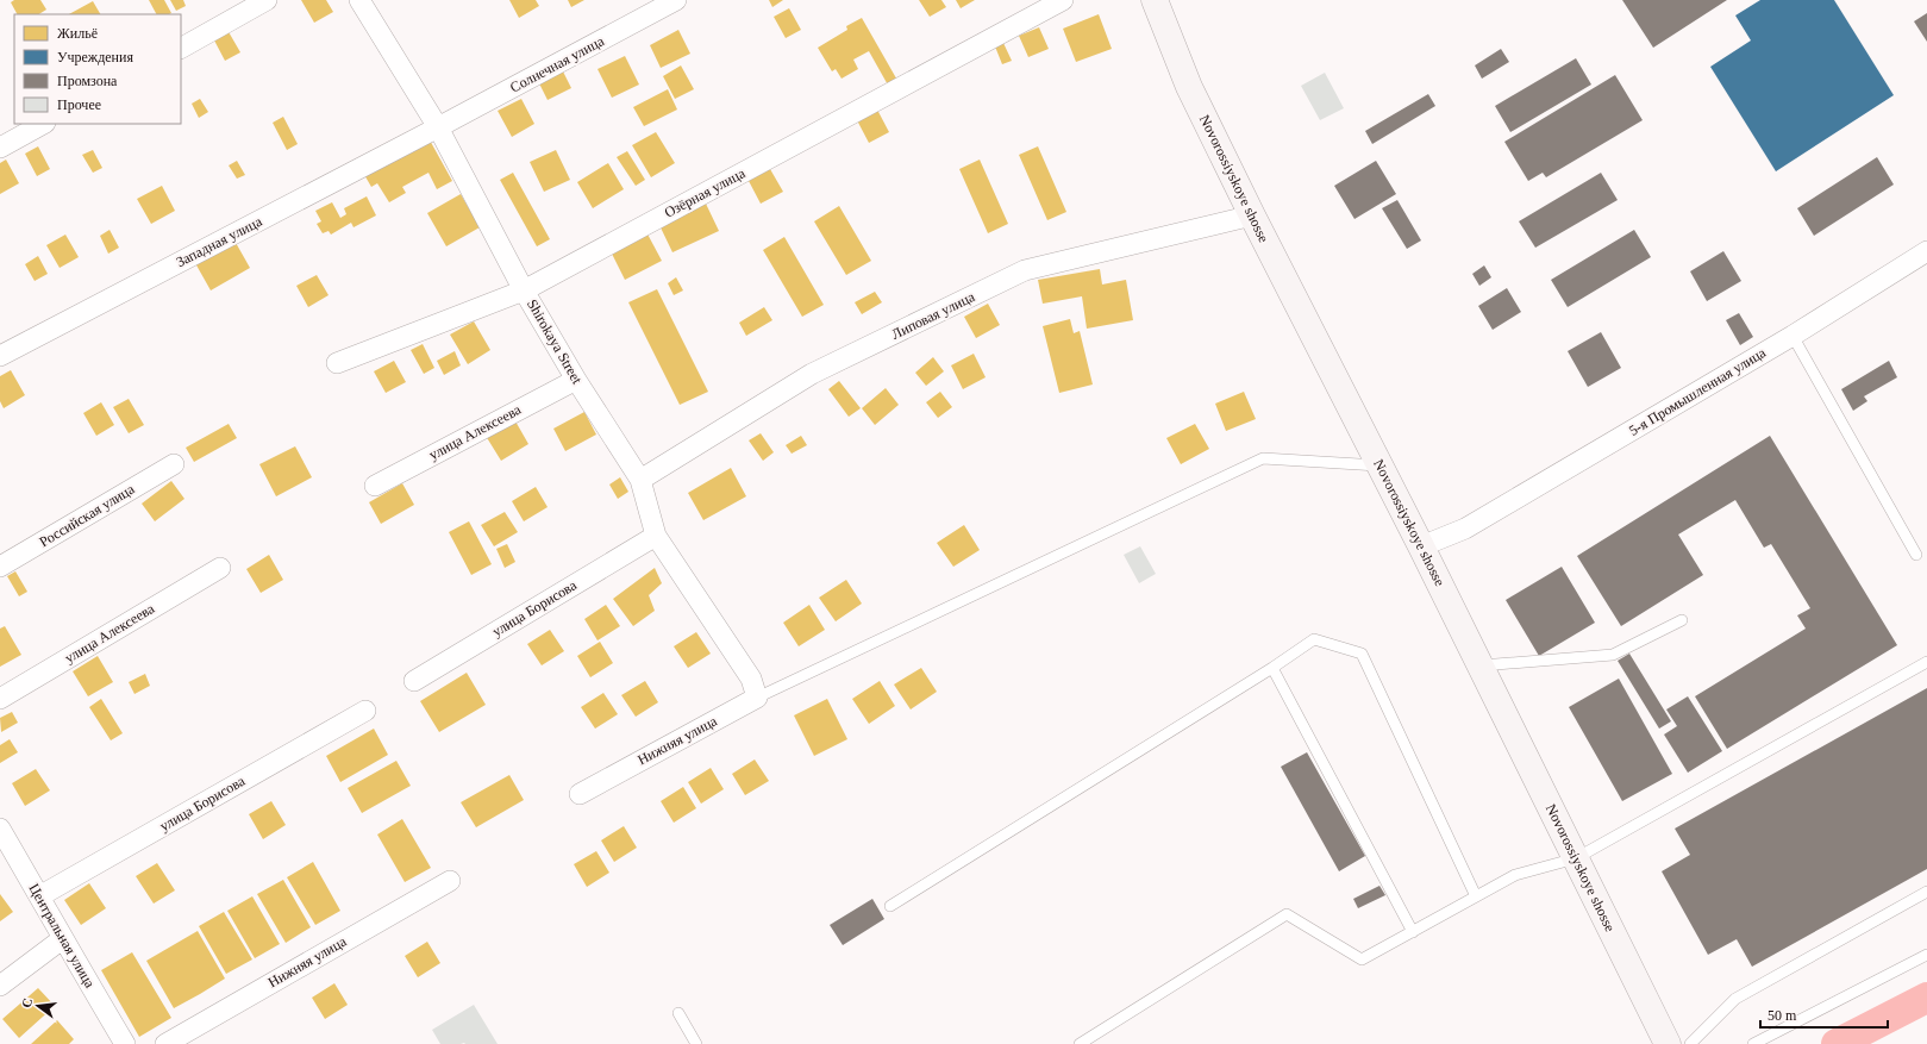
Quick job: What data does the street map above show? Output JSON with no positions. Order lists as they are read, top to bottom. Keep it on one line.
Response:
{"streets":{"main road":["Novorossiyskoye shosse"],"street":["Солнечная улица","Озёрная улица","Западная улица","Липовая улица","Shirokaya Street","5-я Промышленная улица","улица Алексеева","Российская улица","улица Борисова","Нижняя улица","Центральная улица"]},"crossings":[["Солнечная улица","Западная улица"],["Солнечная улица","Shirokaya Street"],["Novorossiyskoye shosse","Липовая улица"],["Novorossiyskoye shosse","5-я Промышленная улица"],["Озёрная улица","Shirokaya Street"],["Западная улица","Shirokaya Street"],["Липовая улица","Shirokaya Street"],["Shirokaya Street","улица Алексеева"],["Shirokaya Street","улица Борисова"],["Shirokaya Street","Нижняя улица"],["улица Борисова","Центральная улица"]],"legend":["Жильё","Учреждения","Промзона","Прочее"],"scale_bar":"50 m","north":"left"}
